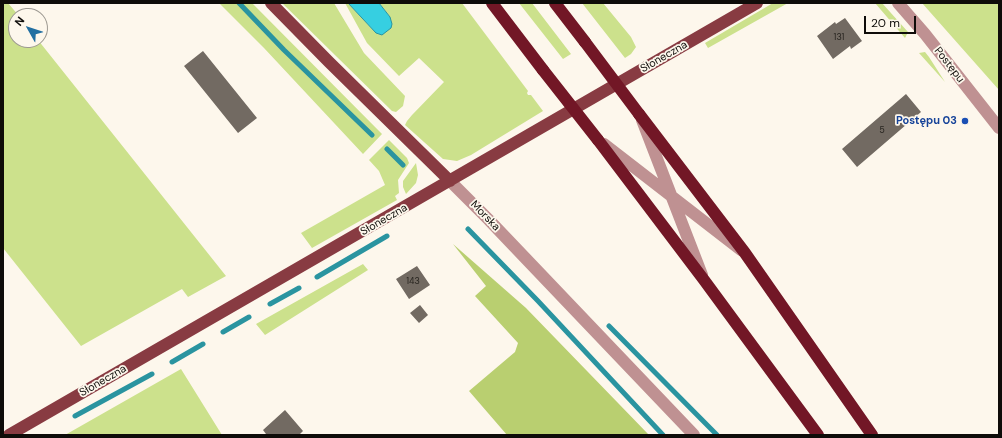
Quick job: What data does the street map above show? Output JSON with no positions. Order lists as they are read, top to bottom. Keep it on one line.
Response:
{"streets":{"main road":["Słoneczna","Morska"],"street":["Postępu"]},"crossings":[["Słoneczna","Morska"]],"places":["Postępu 03"],"house_numbers":["131","5","143"],"scale_bar":"20 m","north":"top left"}
